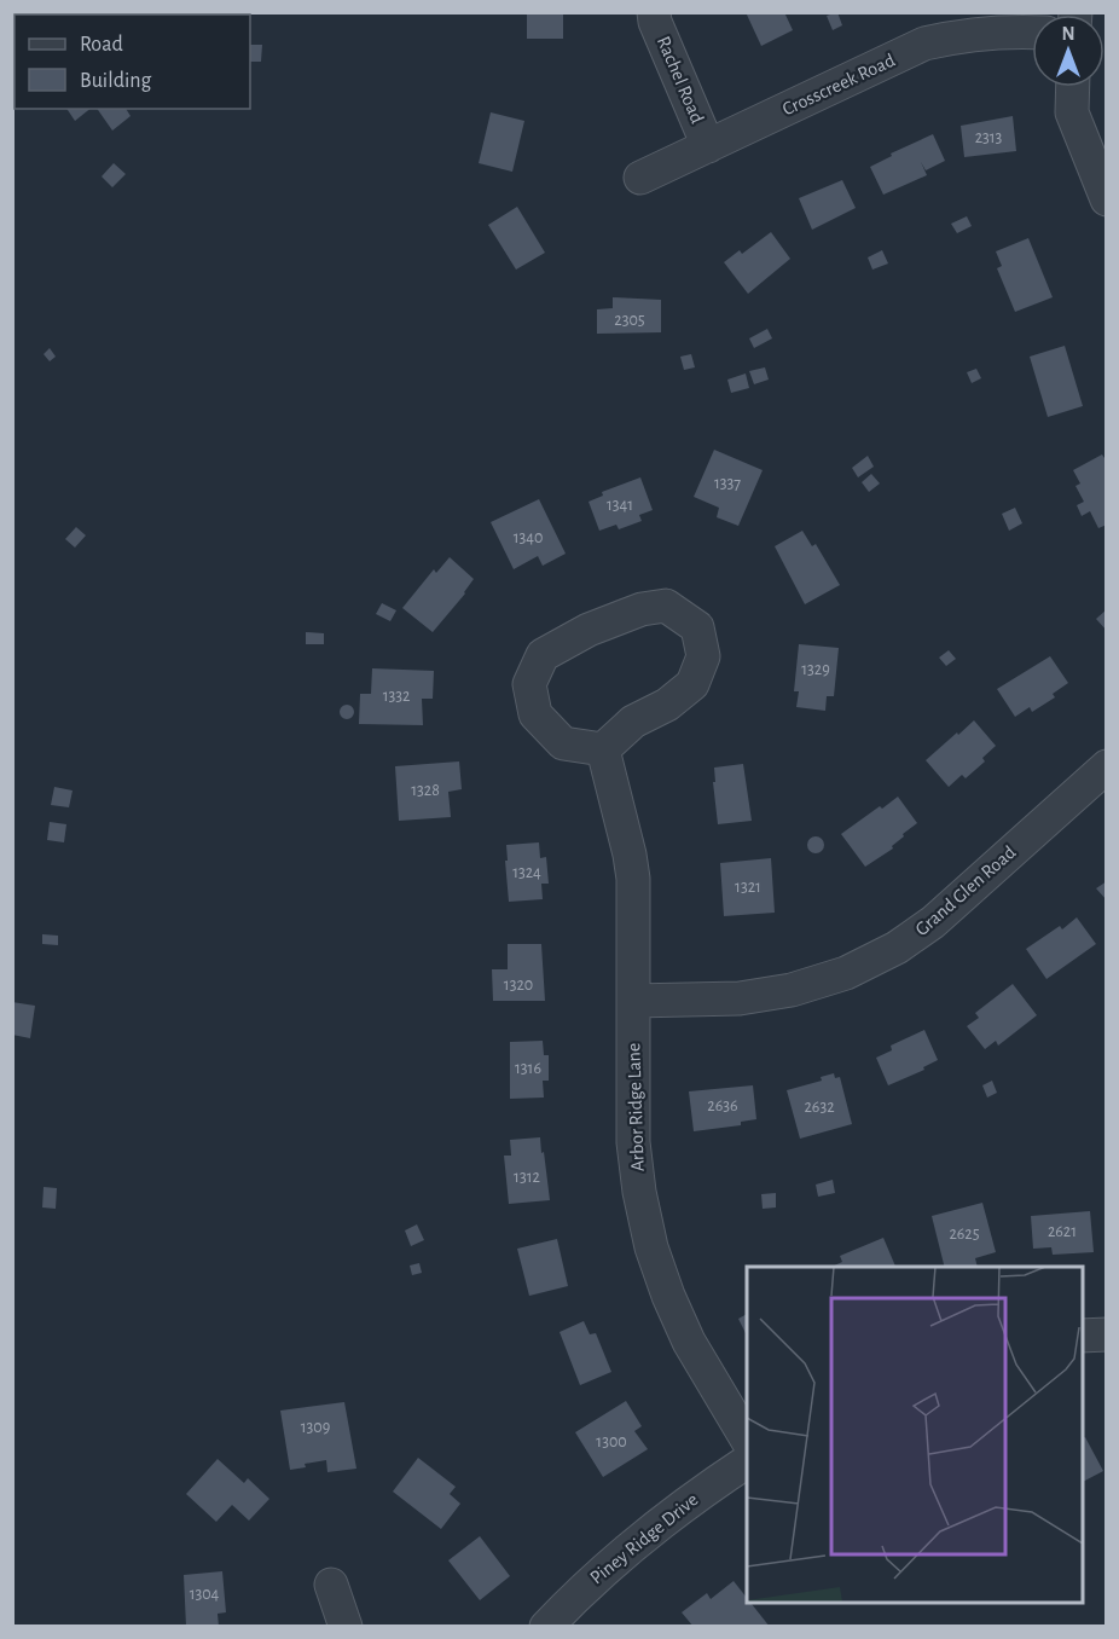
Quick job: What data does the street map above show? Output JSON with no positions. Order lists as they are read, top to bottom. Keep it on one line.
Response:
{"streets":{"street":["Rachel Road","Crosscreek Road","Grand Glen Road","Arbor Ridge Lane","Piney Ridge Drive"]},"crossings":[["Rachel Road","Crosscreek Road"],["Grand Glen Road","Arbor Ridge Lane"]],"house_numbers":["2313","2305","1337","1341","1340","1329","1332","1328","1324","1321","1320","1316","2636","2632","1312","2621","2625","1309","1300","1304"],"legend":["Road","Building"],"north":"top"}
